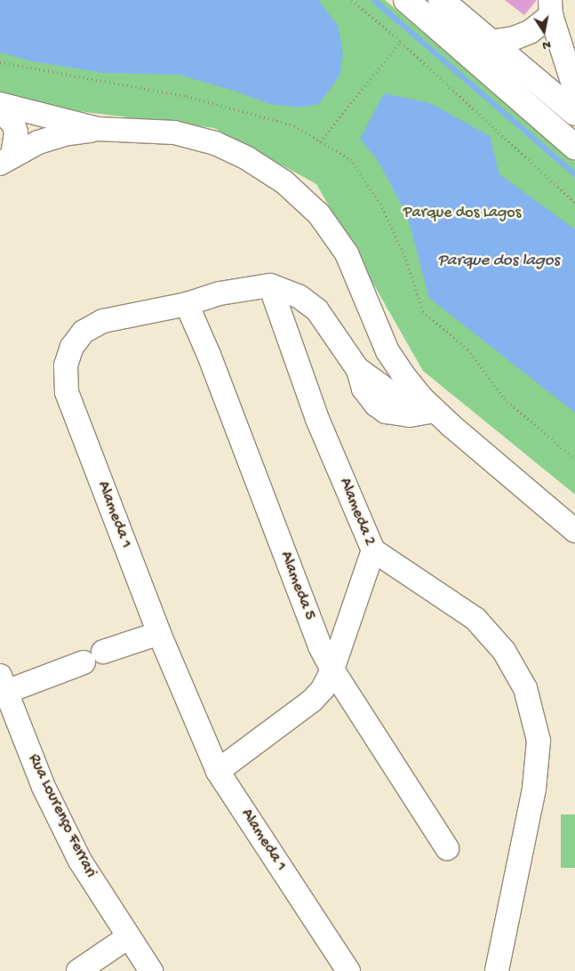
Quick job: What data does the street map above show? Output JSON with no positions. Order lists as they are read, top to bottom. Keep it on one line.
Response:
{"streets":{"street":["Alameda 2","Alameda 1","Alameda 5","Rua Lourenço Ferrari"]},"crossings":[["Alameda 2","Alameda 1"],["Alameda 2","Alameda 5"],["Alameda 1","Alameda 5"]],"water":["Parque dos lagos"],"parks":["Parque dos Lagos"],"north":"bottom"}
